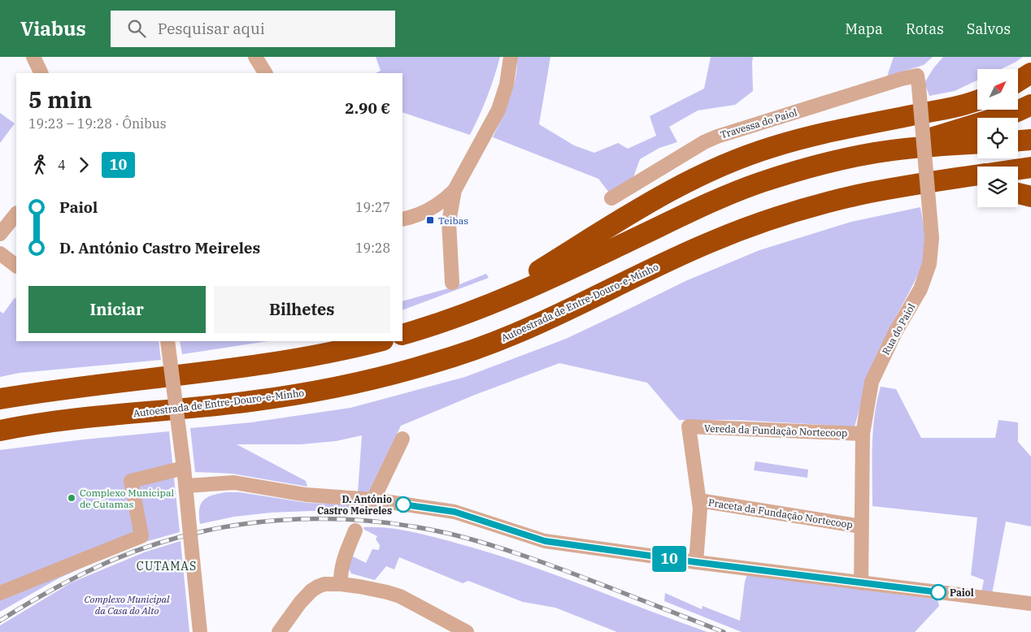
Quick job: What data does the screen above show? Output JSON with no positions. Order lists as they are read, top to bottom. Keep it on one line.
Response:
{"streets":{"highway":["Autoestrada de Entre-Douro-e-Minho"],"street":["Travessa do Paiol","Rua do Paiol","Vereda da Fundação Nortecoop","Praceta da Fundação Nortecoop"]},"crossings":[["Travessa do Paiol","Rua do Paiol"],["Rua do Paiol","Vereda da Fundação Nortecoop"],["Rua do Paiol","Praceta da Fundação Nortecoop"],["Vereda da Fundação Nortecoop","Praceta da Fundação Nortecoop"]],"districts":["CUTAMAS"],"parks":["Complexo Municipal da Casa do Alto"],"places":{"transit":["Teibas"],"other":["Complexo Municipal de Cutamas","D. António Castro Meireles","Paiol"]},"lines":["bus line 10"],"north":"top right","page":{"header":"Viabus","search":"Pesquisar aqui","nav":["Mapa","Rotas","Salvos"],"on_map":"10","heading":["5 min","19:23 – 19:28 · Ônibus","2.90 €"],"legs":["4","10"],"list":[{"name":"Paiol","value":"19:27"},{"name":"D. António Castro Meireles","value":"19:28"}],"buttons":["Iniciar","Bilhetes"]}}
